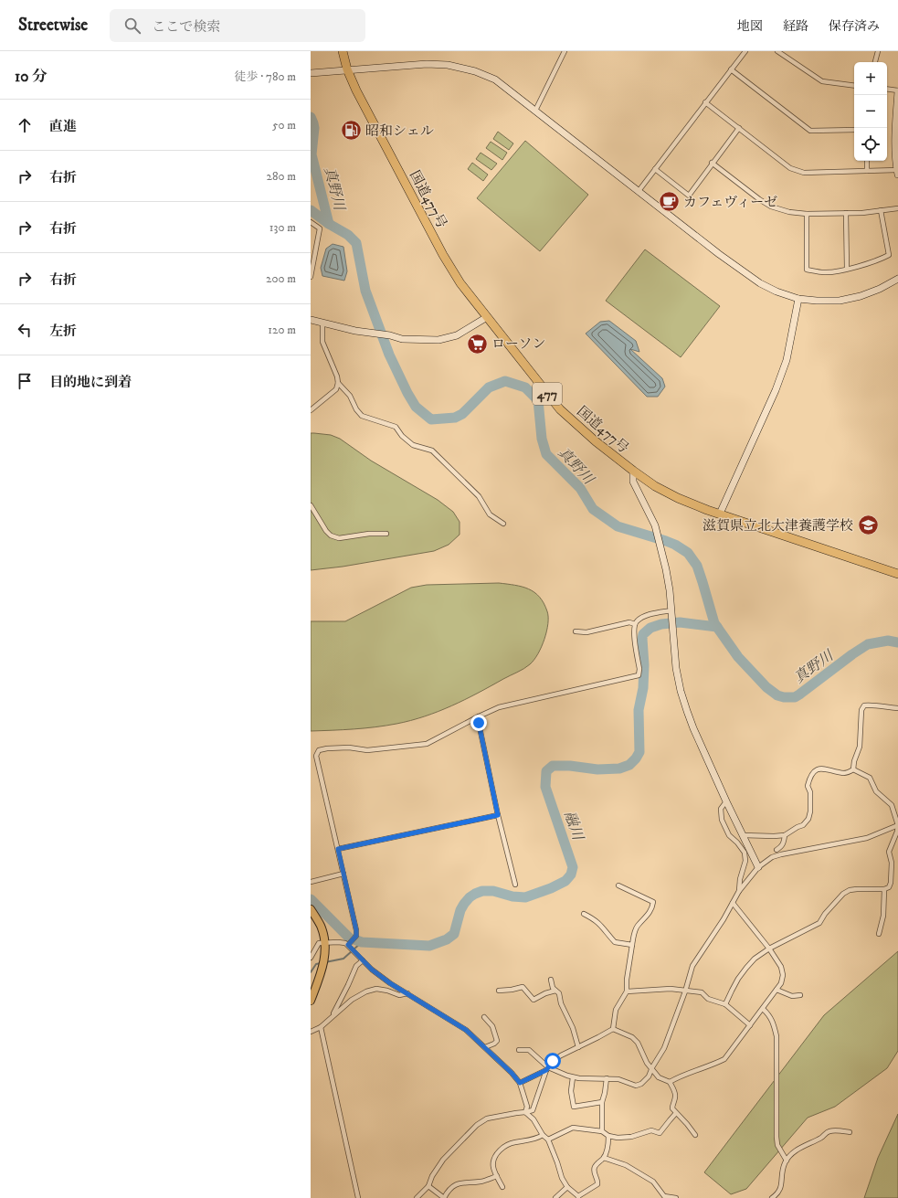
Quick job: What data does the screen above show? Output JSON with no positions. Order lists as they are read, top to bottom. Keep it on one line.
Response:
{"streets":{"highway":["国道477号","477"]},"water":["真野川","融川"],"places":{"fuel station":["昭和シェル"],"cafe":["カフェヴィーゼ"],"supermarket":["ローソン"],"school or university":["滋賀県立北大津養護学校"]},"page":{"header":"Streetwise","search":"ここで検索","nav":["地図","経路","保存済み"],"heading":["10 分","徒歩 · 780 m"],"map_buttons":["+","−"],"list":[["直進","50 m"],["右折","280 m"],["右折","130 m"],["右折","200 m"],["左折","120 m"],"目的地に到着"]}}
